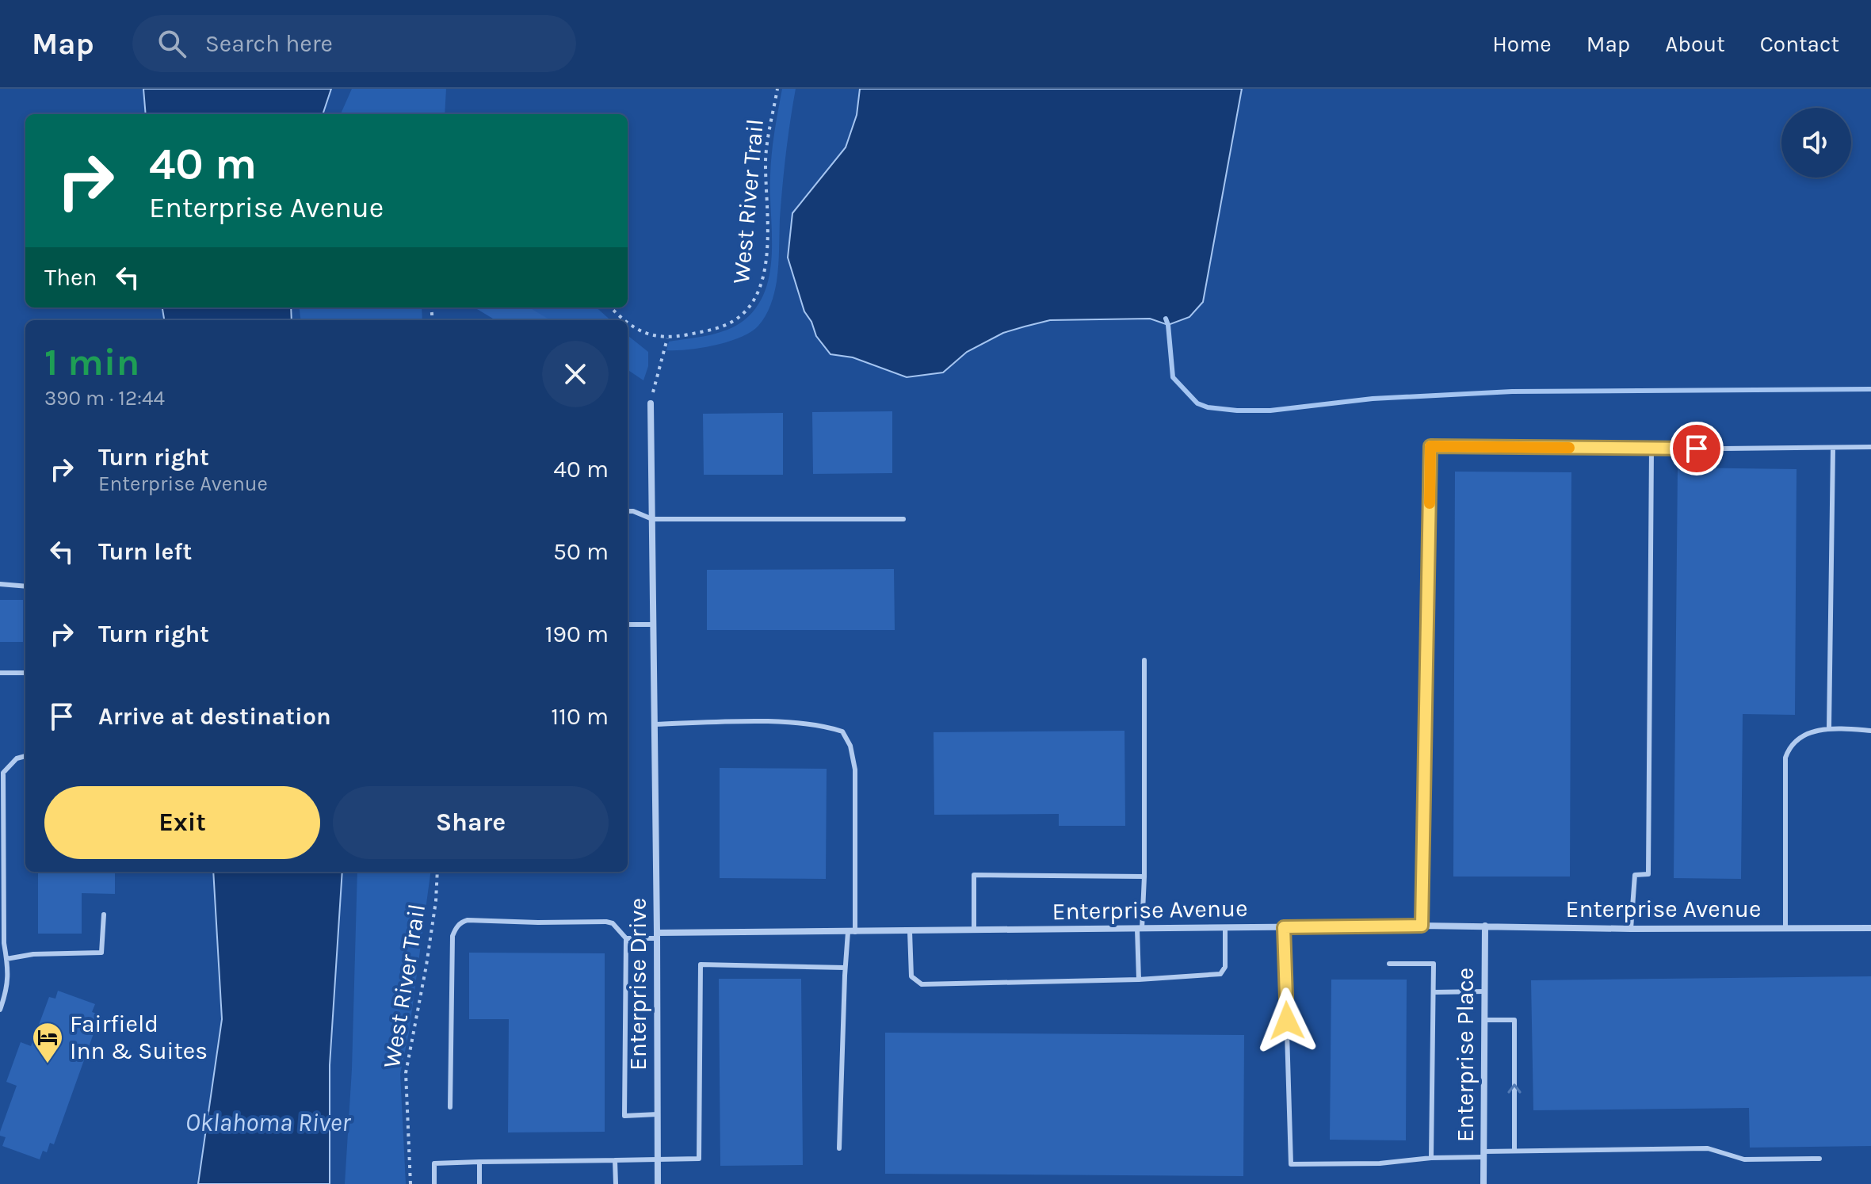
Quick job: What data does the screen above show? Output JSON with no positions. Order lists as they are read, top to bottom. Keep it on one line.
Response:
{"streets":{"street":["Enterprise Avenue","Enterprise Drive","Enterprise Place"],"path":["West River Trail"]},"crossings":[["Enterprise Avenue","Enterprise Drive"],["Enterprise Avenue","Enterprise Place"]],"water":["Oklahoma River"],"places":{"hotel":["Fairfield Inn & Suites"]},"page":{"header":"Map","search":"Search here","nav":["Home","Map","About","Contact"],"turn":["40 m","Enterprise Avenue"],"then":"Then","heading":["1 min","390 m · 12:44"],"list":[{"name":"Turn right","note":"Enterprise Avenue","value":"40 m"},{"name":"Turn left","value":"50 m"},{"name":"Turn right","value":"190 m"},{"name":"Arrive at destination","value":"110 m"}],"buttons":["Exit","Share"]}}
